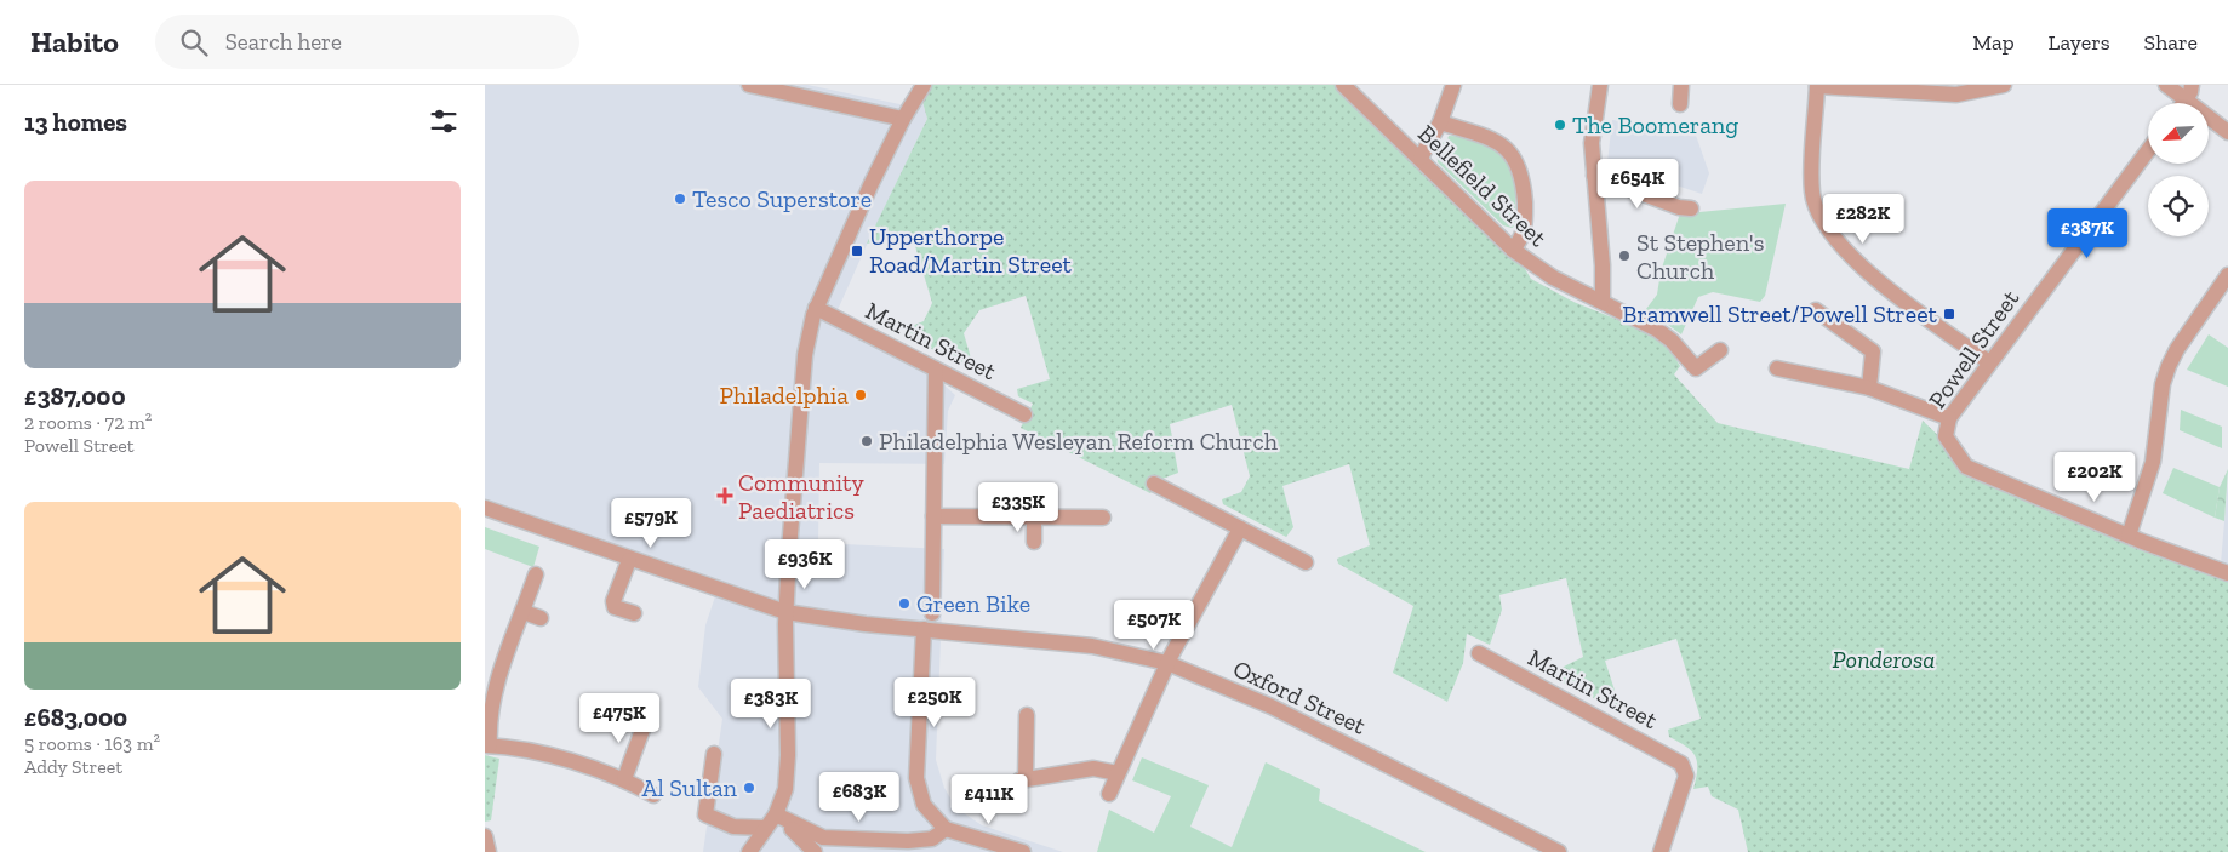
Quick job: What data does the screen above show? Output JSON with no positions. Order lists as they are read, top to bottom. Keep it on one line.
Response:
{"streets":{"street":["Bellefield Street","Martin Street","Powell Street","Oxford Street"]},"parks":["Ponderosa"],"places":{"other":["The Boomerang","Tesco Superstore","St Stephen's Church","Philadelphia","Philadelphia Wesleyan Reform Church","Green Bike","Al Sultan"],"transit":["Upperthorpe Road/Martin Street","Bramwell Street/Powell Street"],"health":["Community Paediatrics"]},"north":"bottom left","page":{"header":"Habito","search":"Search here","nav":["Map","Layers","Share"],"heading":"13 homes","list":[{"name":"£387,000","note":"2 rooms · 72 m² · Powell Street"},{"name":"£683,000","note":"5 rooms · 163 m² · Addy Street"}],"price":["£654K","£282K","£387K","£202K","£335K","£579K","£936K","£507K","£250K","£383K","£475K","£683K","£411K"]}}
